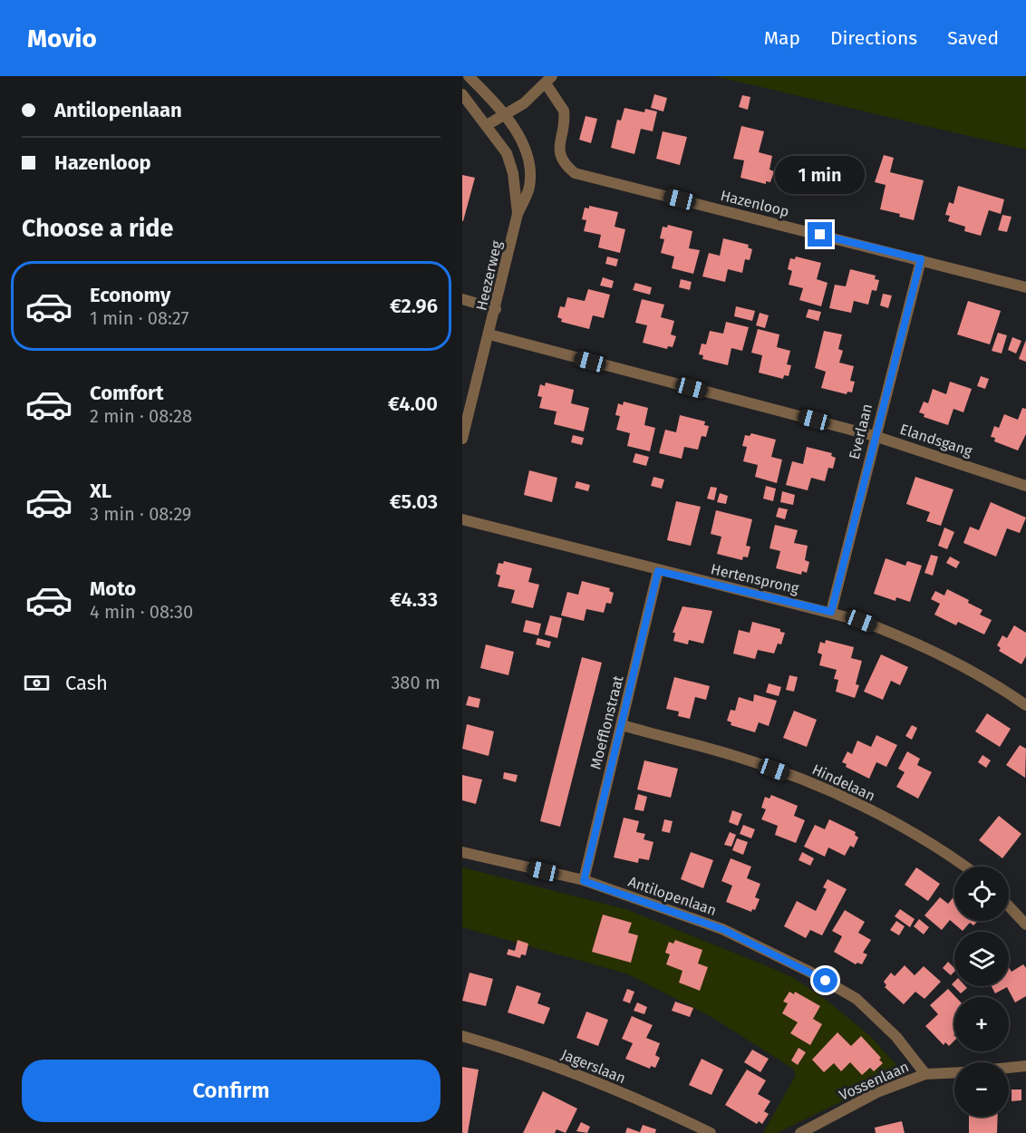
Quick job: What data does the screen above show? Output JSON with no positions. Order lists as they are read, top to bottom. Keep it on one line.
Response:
{"streets":{"street":["Hazenloop","Heezerweg","Everlaan","Elandsgang","Hertensprong","Moefflonstraat","Hindelaan","Antilopenlaan","Jagerslaan","Vossenlaan"]},"crossings":[["Hazenloop","Everlaan"],["Heezerweg","Elandsgang"],["Everlaan","Elandsgang"],["Everlaan","Hertensprong"],["Hertensprong","Moefflonstraat"],["Moefflonstraat","Hindelaan"],["Moefflonstraat","Antilopenlaan"],["Antilopenlaan","Vossenlaan"]],"page":{"header":"Movio","nav":["Map","Directions","Saved"],"banner":["Antilopenlaan","Hazenloop"],"bubble":"1 min","heading":"Choose a ride","list":[{"name":"Economy","note":"1 min · 08:27","value":"€2.96"},{"name":"Comfort","note":"2 min · 08:28","value":"€4.00"},{"name":"XL","note":"3 min · 08:29","value":"€5.03"},{"name":"Moto","note":"4 min · 08:30","value":"€4.33"}],"pay":["Cash","380 m"],"map_buttons":["+","−"],"buttons":"Confirm"}}
